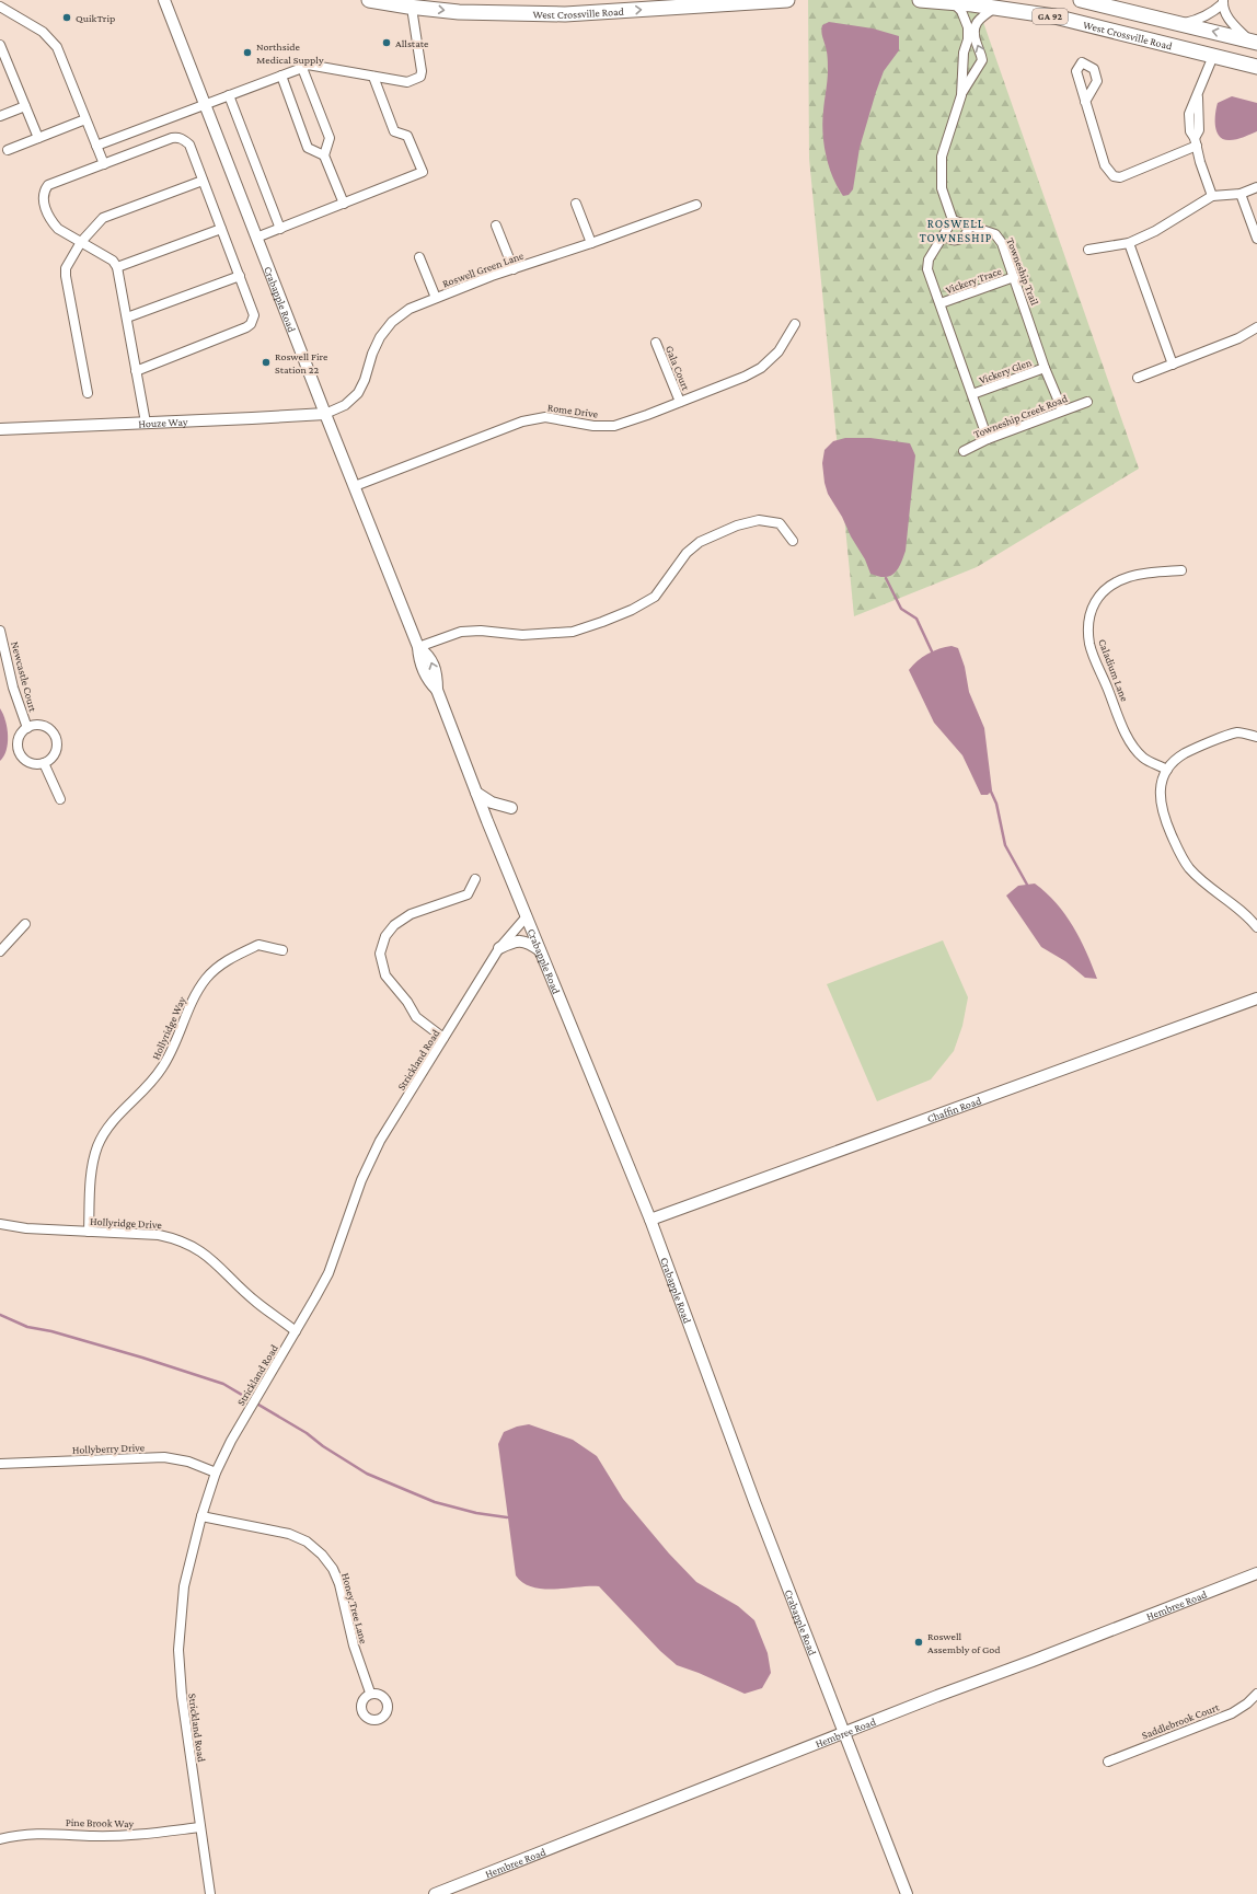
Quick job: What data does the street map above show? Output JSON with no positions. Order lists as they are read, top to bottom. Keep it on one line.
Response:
{"streets":{"main road":["West Crossville Road","GA 92"],"street":["Roswell Green Lane","Towneship Trail","Vickery Trace","Crabapple Road","Gala Court","Vickery Glen","Rome Drive","Towneship Creek Road","Houze Way","Caladium Lane","Newcastle Court","Hollyridge Way","Strickland Road","Chaffin Road","Hollyridge Drive","Hollyberry Drive","Hembree Road","Honey Tree Lane","Saddlebrook Court","Pine Brook Way"]},"crossings":[["Roswell Green Lane","Crabapple Road"],["Roswell Green Lane","Houze Way"],["Towneship Trail","Vickery Trace"],["Towneship Trail","Vickery Glen"],["Towneship Trail","Towneship Creek Road"],["Crabapple Road","Rome Drive"],["Crabapple Road","Houze Way"],["Crabapple Road","Strickland Road"],["Crabapple Road","Chaffin Road"],["Crabapple Road","Hembree Road"],["Gala Court","Rome Drive"],["Hollyridge Way","Hollyridge Drive"],["Strickland Road","Hollyridge Drive"],["Strickland Road","Hollyberry Drive"],["Strickland Road","Honey Tree Lane"],["Strickland Road","Pine Brook Way"]],"districts":["ROSWELL TOWNESHIP"],"places":["QuikTrip","Allstate","Northside Medical Supply","Roswell Fire Station 22","Roswell Assembly of God"]}
